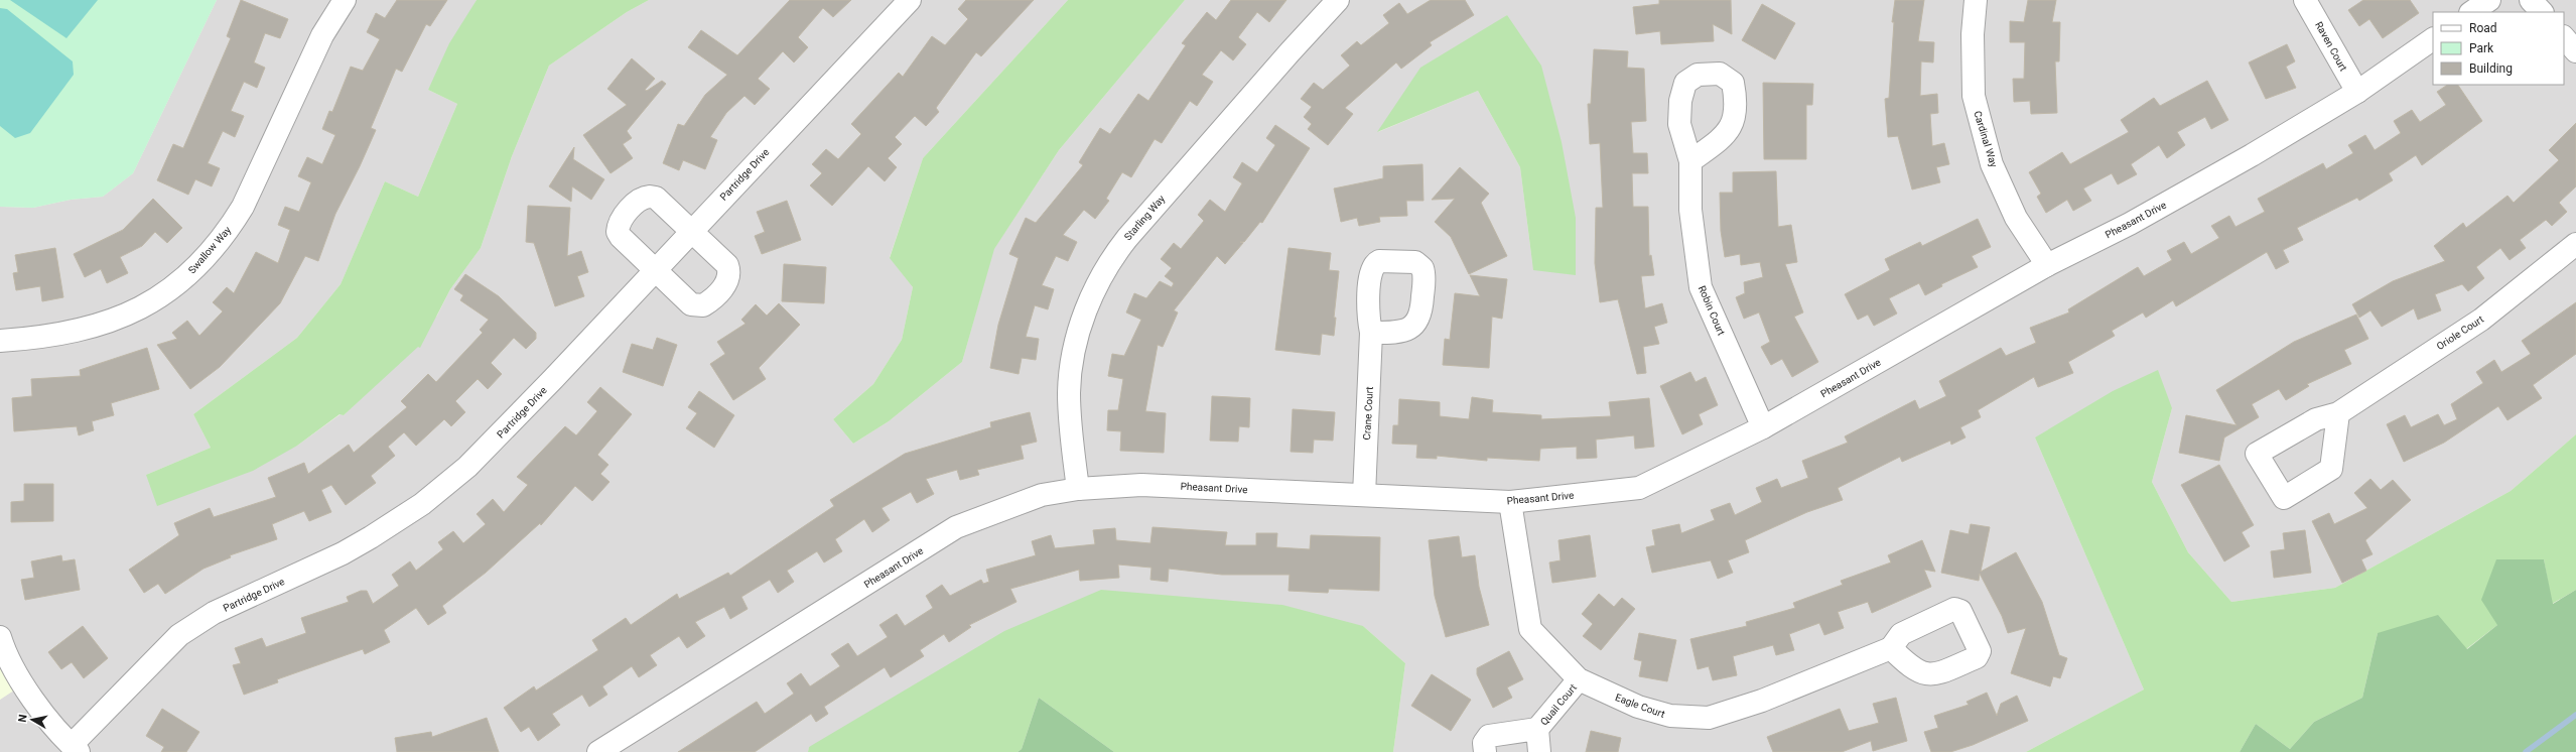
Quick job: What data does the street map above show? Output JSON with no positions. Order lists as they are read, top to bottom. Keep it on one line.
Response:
{"streets":{"street":["Raven Court","Cardinal Way","Partridge Drive","Starling Way","Pheasant Drive","Swallow Way","Robin Court","Oriole Court","Crane Court","Quail Court","Eagle Court"]},"crossings":[["Raven Court","Pheasant Drive"],["Cardinal Way","Pheasant Drive"],["Starling Way","Pheasant Drive"],["Pheasant Drive","Robin Court"],["Pheasant Drive","Crane Court"],["Pheasant Drive","Eagle Court"],["Quail Court","Eagle Court"]],"legend":["Road","Park","Building"],"north":"left"}
